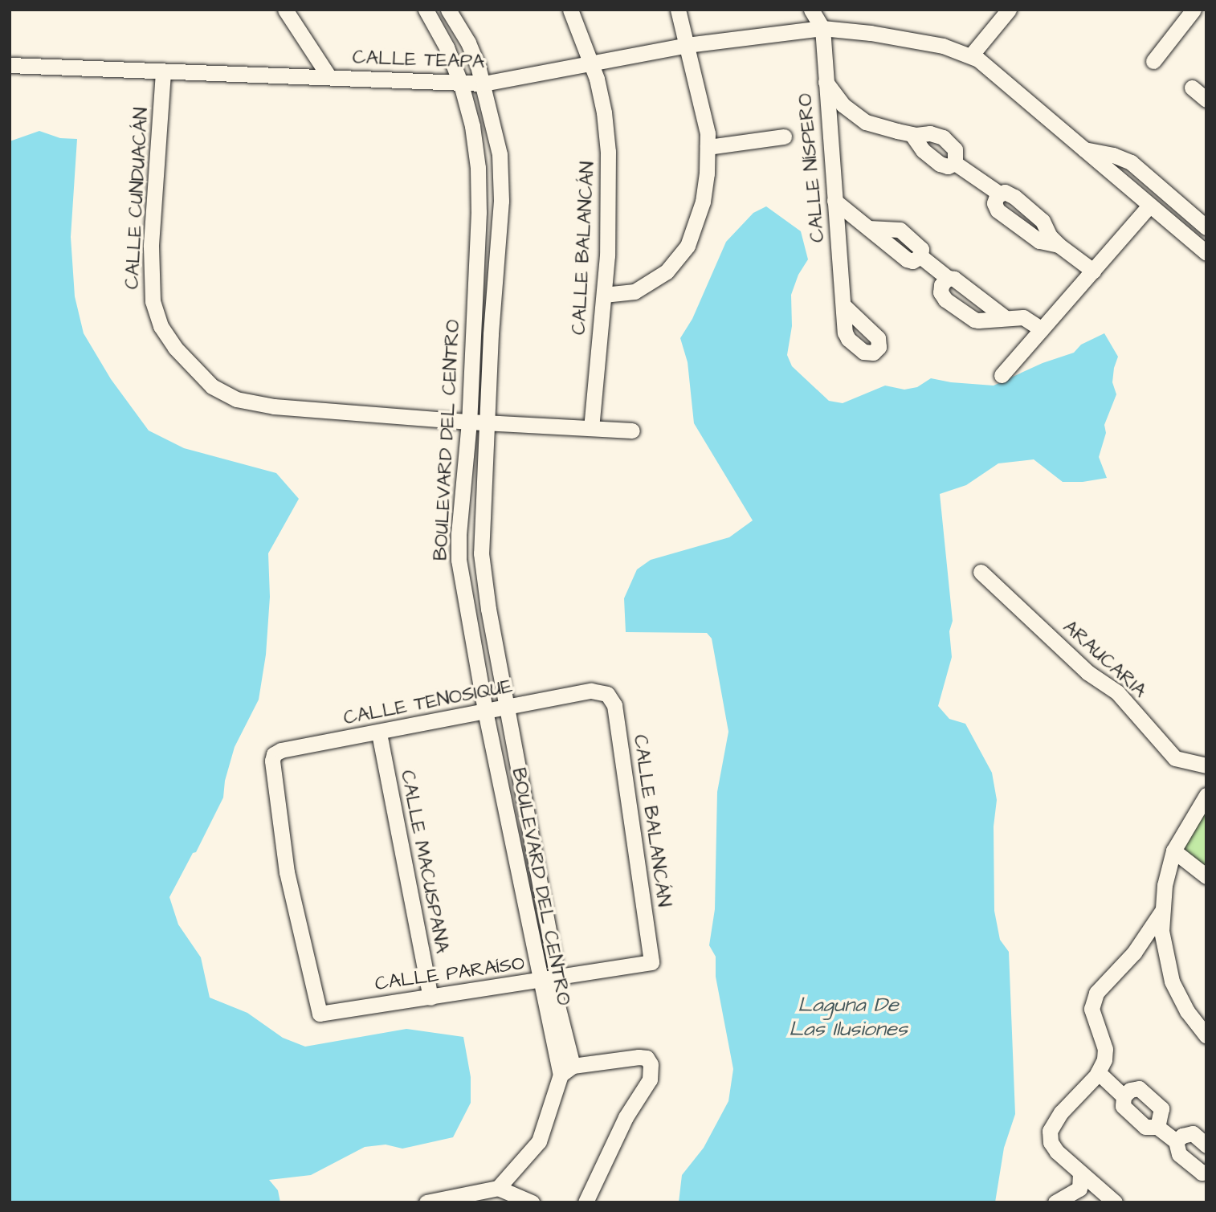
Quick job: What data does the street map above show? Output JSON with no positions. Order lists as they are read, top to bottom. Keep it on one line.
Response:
{"streets":{"street":["CALLE TEAPA","CALLE NÍSPERO","CALLE CUNDUACÁN","CALLE BALANCÁN","BOULEVARD DEL CENTRO","ARAUCARIA","CALLE TENOSIQUE","CALLE MACUSPANA","CALLE PARAÍSO"]},"crossings":[["CALLE TEAPA","CALLE NÍSPERO"],["CALLE TEAPA","CALLE CUNDUACÁN"],["CALLE TEAPA","CALLE BALANCÁN"],["CALLE TEAPA","BOULEVARD DEL CENTRO"],["CALLE CUNDUACÁN","CALLE BALANCÁN"],["CALLE CUNDUACÁN","BOULEVARD DEL CENTRO"],["CALLE BALANCÁN","CALLE TENOSIQUE"],["CALLE BALANCÁN","CALLE PARAÍSO"],["BOULEVARD DEL CENTRO","CALLE TENOSIQUE"],["BOULEVARD DEL CENTRO","CALLE PARAÍSO"],["CALLE TENOSIQUE","CALLE MACUSPANA"],["CALLE TENOSIQUE","CALLE PARAÍSO"],["CALLE MACUSPANA","CALLE PARAÍSO"]],"water":["Laguna De Las Ilusiones"]}
